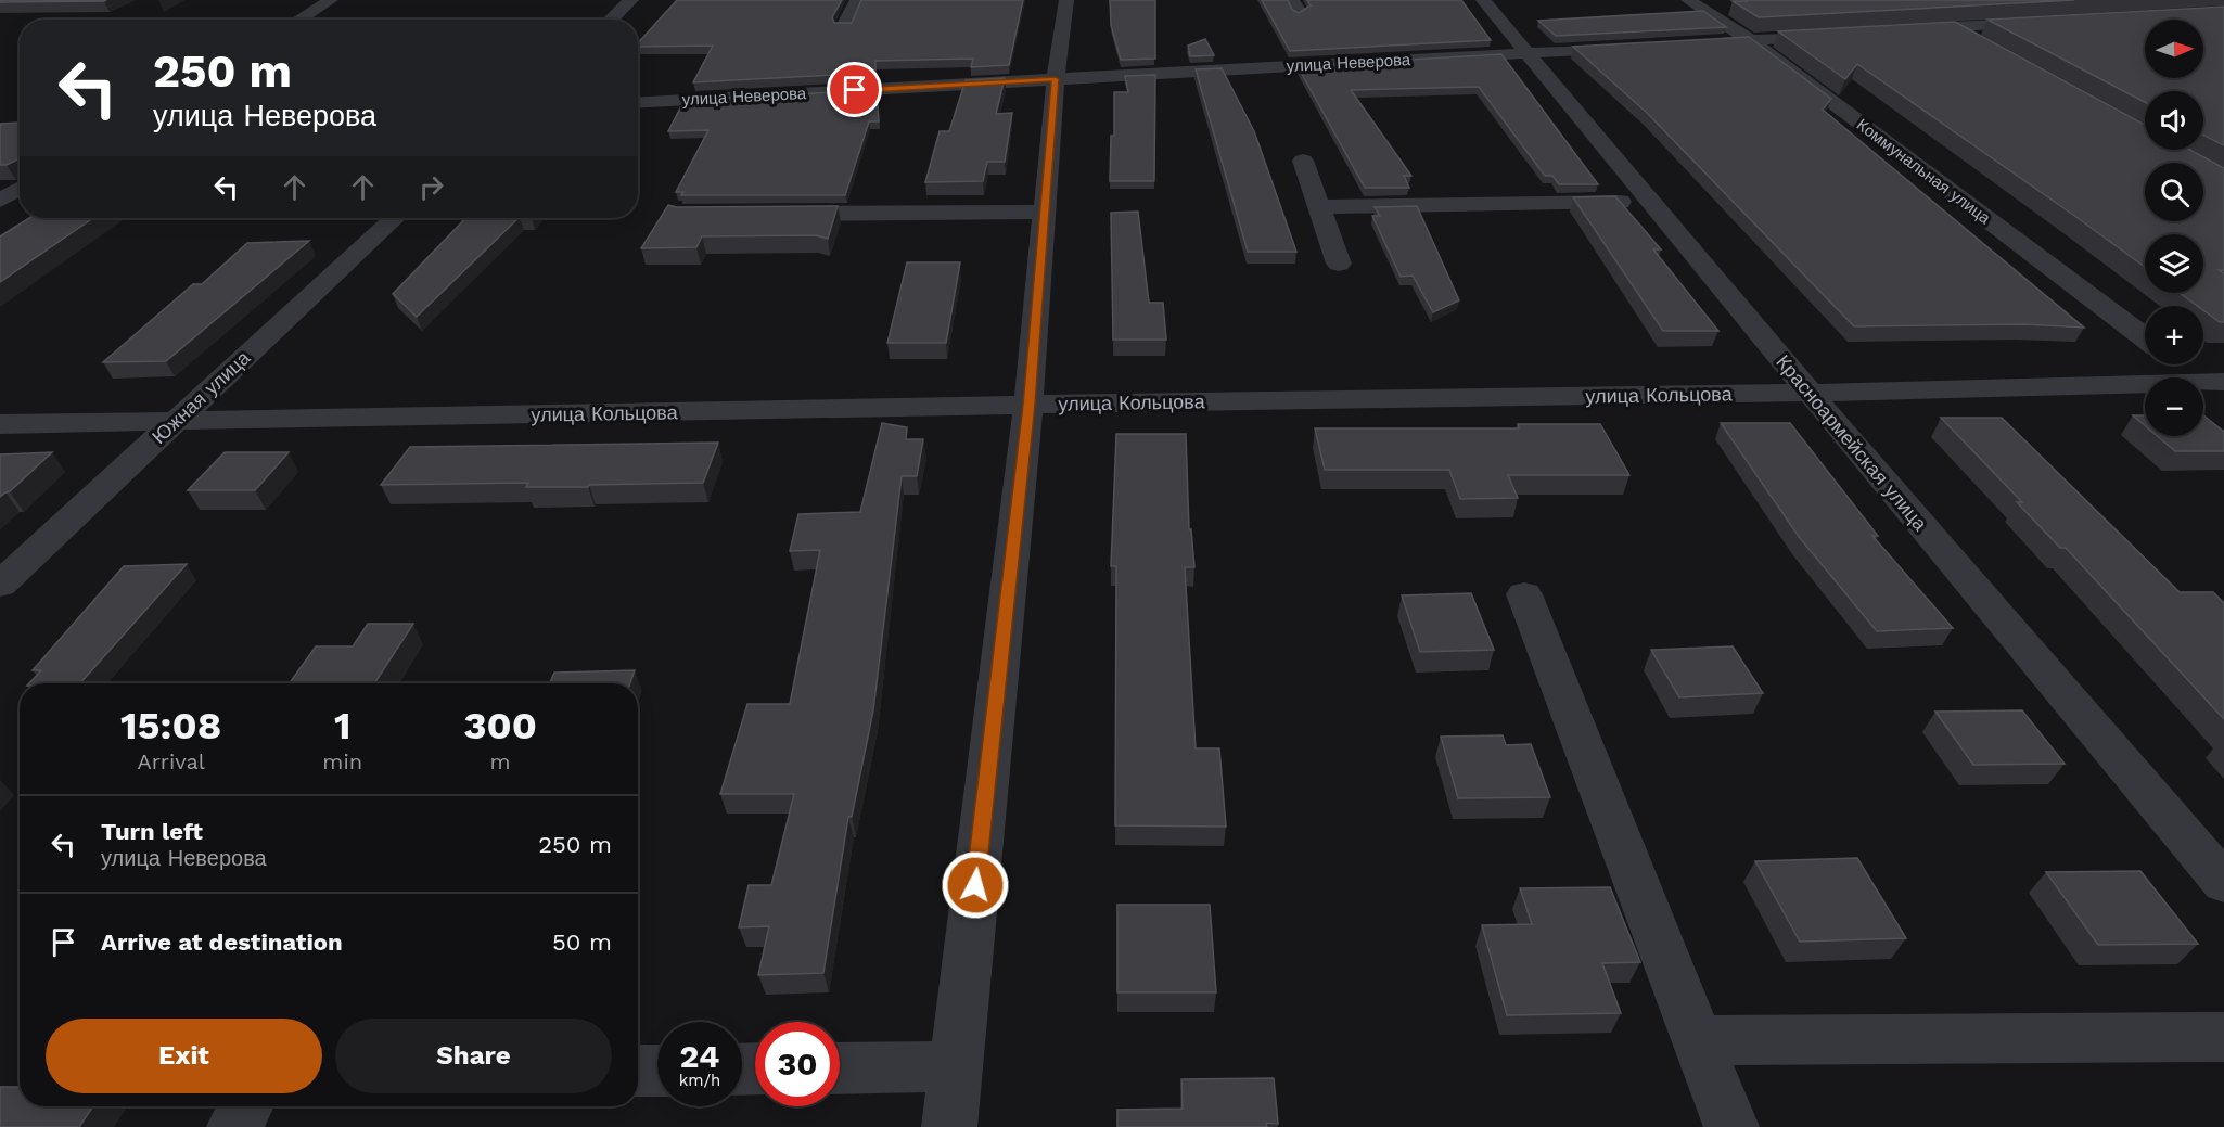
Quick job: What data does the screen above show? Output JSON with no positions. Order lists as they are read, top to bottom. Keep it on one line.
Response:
{"streets":{"street":["улица Неверова","Коммунальная улица","улица Кольцова","Южная улица","Красноармейская улица"]},"crossings":[["улица Неверова","Красноармейская улица"],["улица Кольцова","Южная улица"],["улица Кольцова","Красноармейская улица"]],"north":"right","page":{"map_buttons":["+","−"],"turn":["250 m","улица Неверова"],"eta":["15:08","Arrival","1","min","300","m"],"list":[{"name":"Turn left","note":"улица Неверова","value":"250 m"},{"name":"Arrive at destination","value":"50 m"}],"buttons":["Exit","Share"],"speed":"24 km/h","limit":"30"}}
